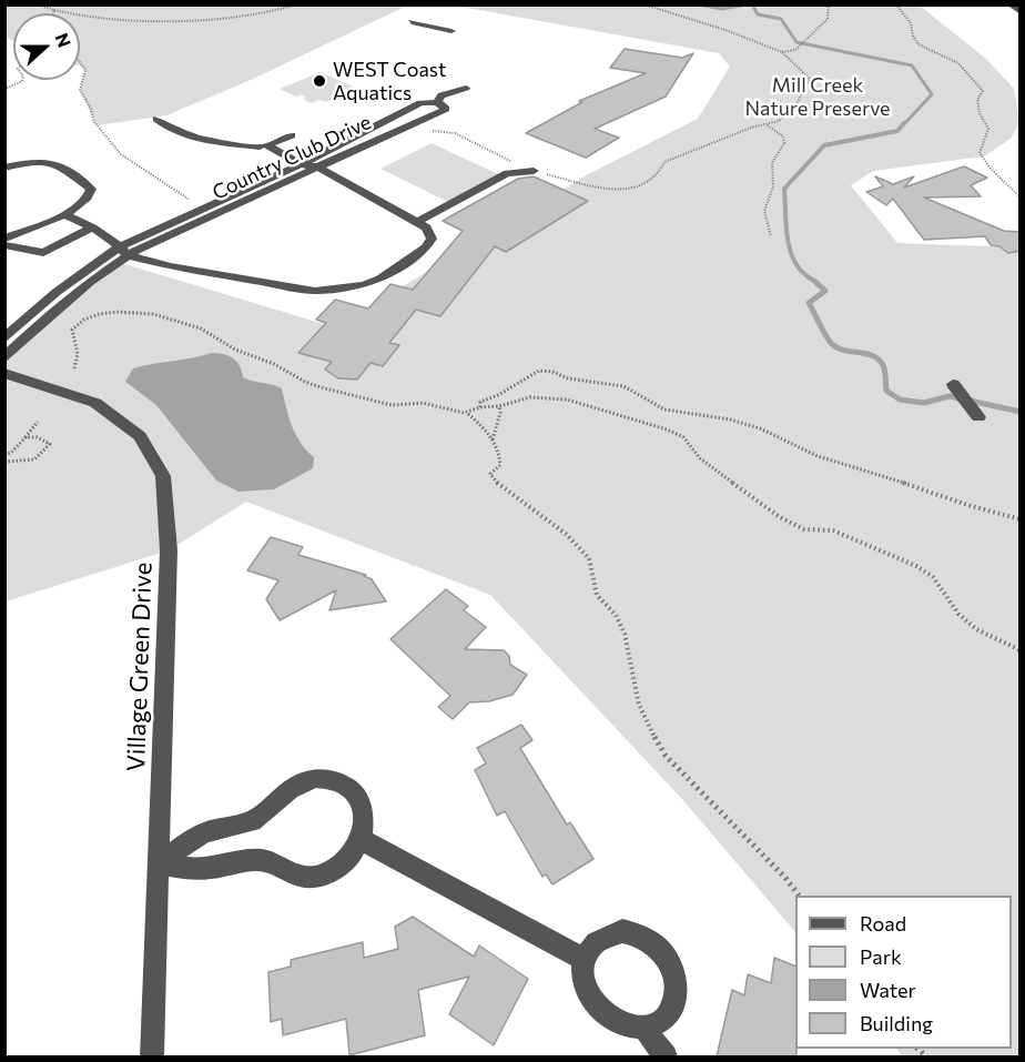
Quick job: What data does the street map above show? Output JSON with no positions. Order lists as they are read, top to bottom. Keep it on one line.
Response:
{"streets":{"street":["Country Club Drive","Village Green Drive"]},"parks":["Mill Creek Nature Preserve"],"places":["WEST Coast Aquatics"],"legend":["Road","Park","Water","Building"],"north":"right"}
